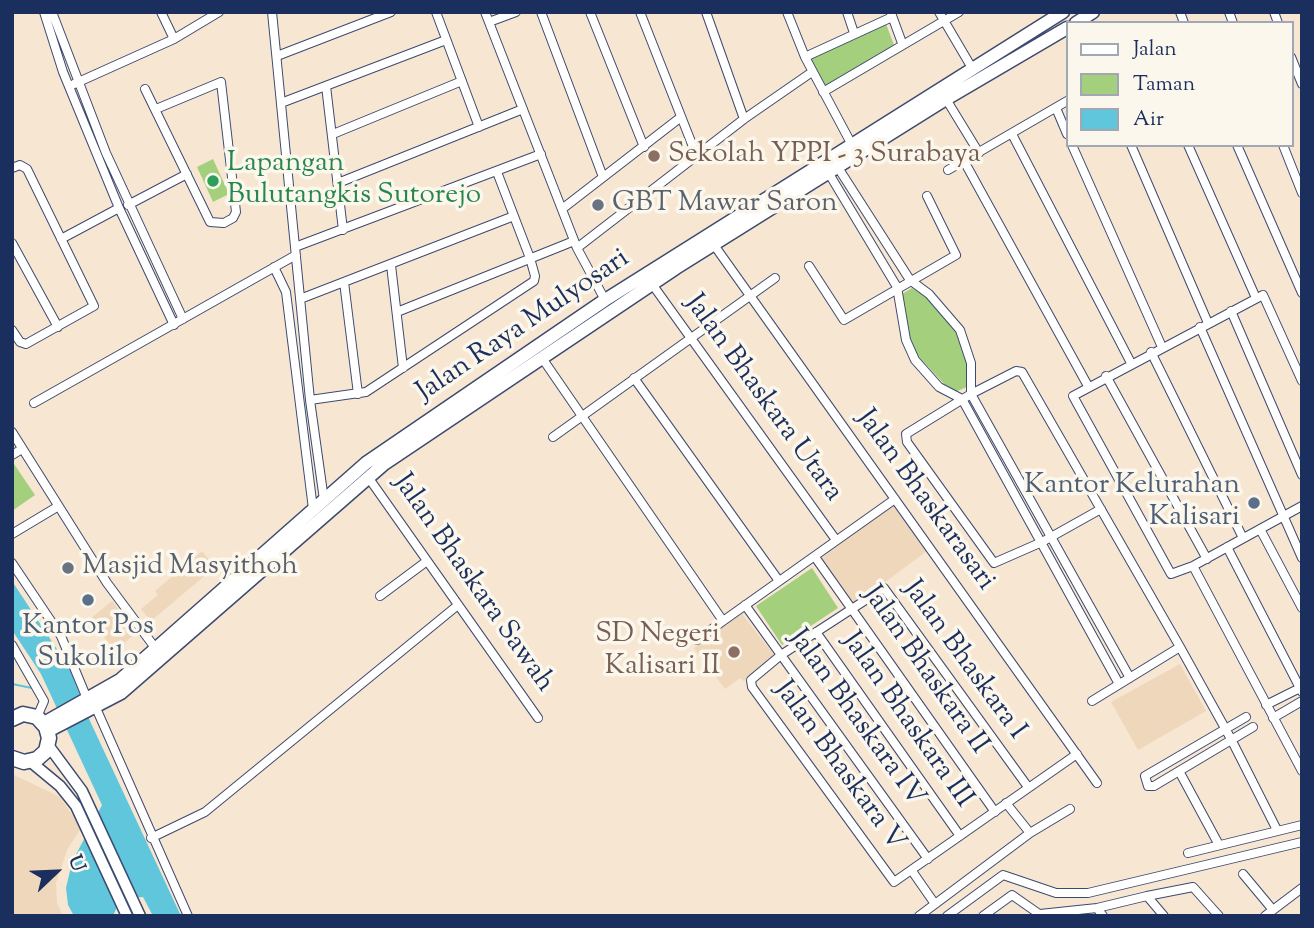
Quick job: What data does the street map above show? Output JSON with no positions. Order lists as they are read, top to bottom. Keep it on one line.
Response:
{"streets":{"main road":["Jalan Raya Mulyosari"],"street":["Jalan Bhaskara Utara","Jalan Bhaskarasari","Jalan Bhaskara Sawah","Jalan Bhaskara I","Jalan Bhaskara II","Jalan Bhaskara IV","Jalan Bhaskara III","Jalan Bhaskara V"]},"crossings":[["Jalan Raya Mulyosari","Jalan Bhaskara Utara"],["Jalan Raya Mulyosari","Jalan Bhaskarasari"],["Jalan Raya Mulyosari","Jalan Bhaskara Sawah"],["Jalan Bhaskara I","Jalan Bhaskara II"],["Jalan Bhaskara I","Jalan Bhaskara IV"],["Jalan Bhaskara I","Jalan Bhaskara III"],["Jalan Bhaskara I","Jalan Bhaskara V"]],"places":["Sekolah YPPI - 3 Surabaya","Lapangan Bulutangkis Sutorejo","GBT Mawar Saron","Kantor Kelurahan Kalisari","Masjid Masyithoh","Kantor Pos Sukolilo","SD Negeri Kalisari II"],"legend":["Jalan","Taman","Air"],"north":"top right"}
